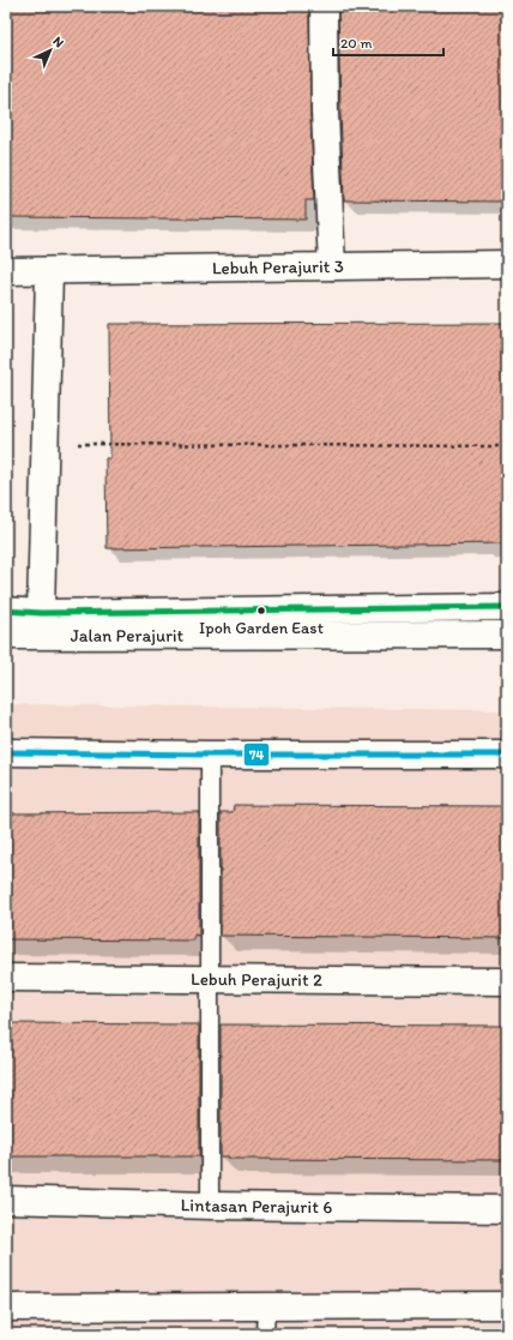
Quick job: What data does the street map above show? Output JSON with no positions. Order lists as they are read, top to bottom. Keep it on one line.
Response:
{"streets":{"street":["Lebuh Perajurit 3","Jalan Perajurit","Lebuh Perajurit 2","Lintasan Perajurit 6"]},"places":["Ipoh Garden East"],"lines":["transit line 74"],"scale_bar":"20 m","north":"top right"}
